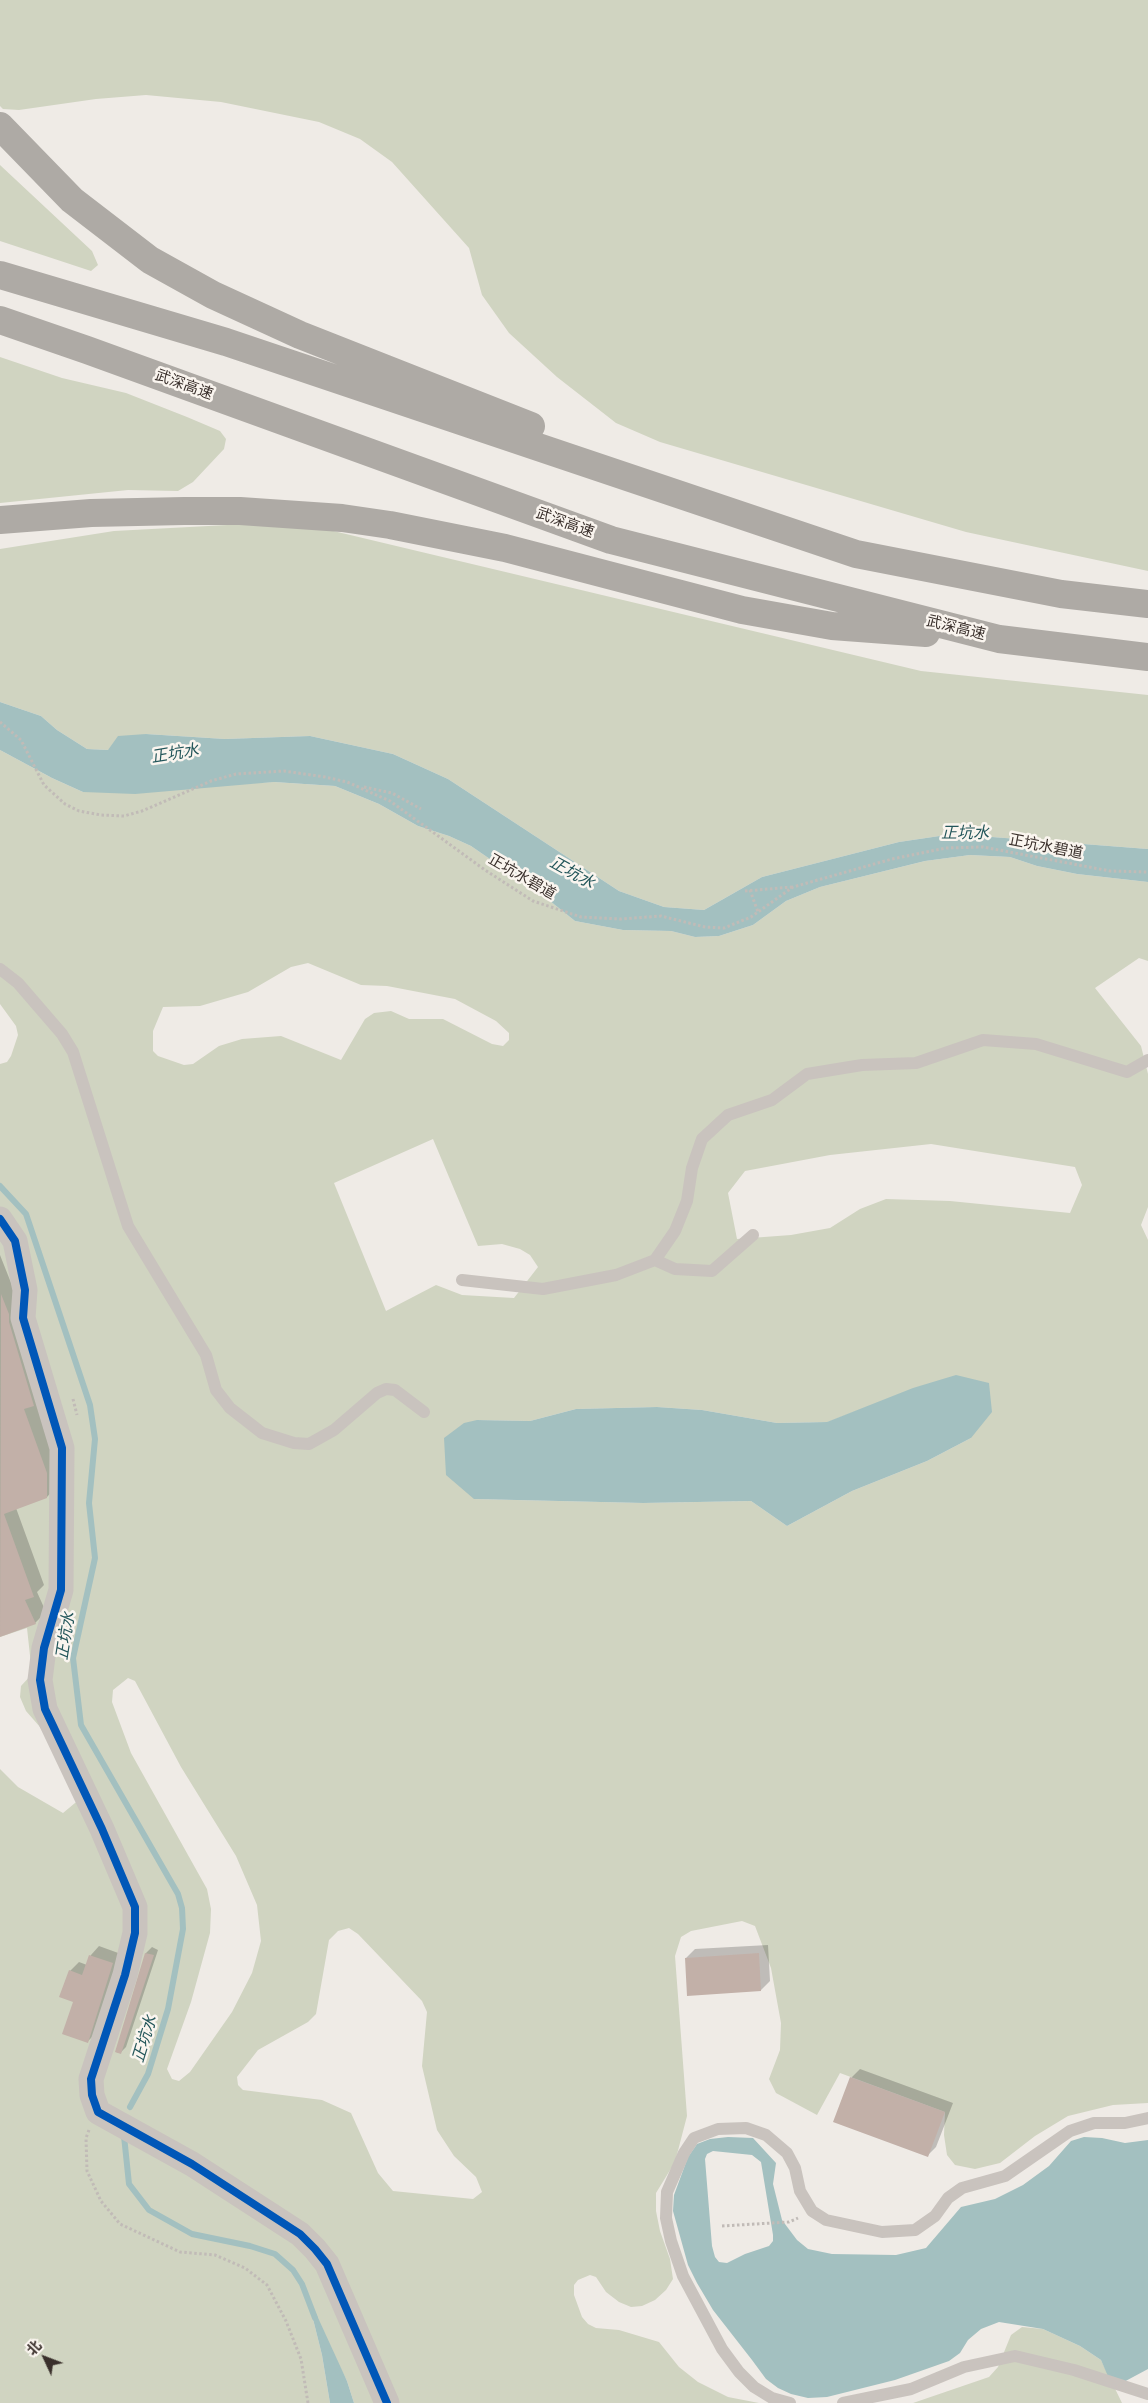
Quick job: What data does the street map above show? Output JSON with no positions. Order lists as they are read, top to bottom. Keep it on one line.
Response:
{"streets":{"highway":["武深高速"],"path":["正坑水碧道"]},"water":["正坑水"],"north":"top left"}
